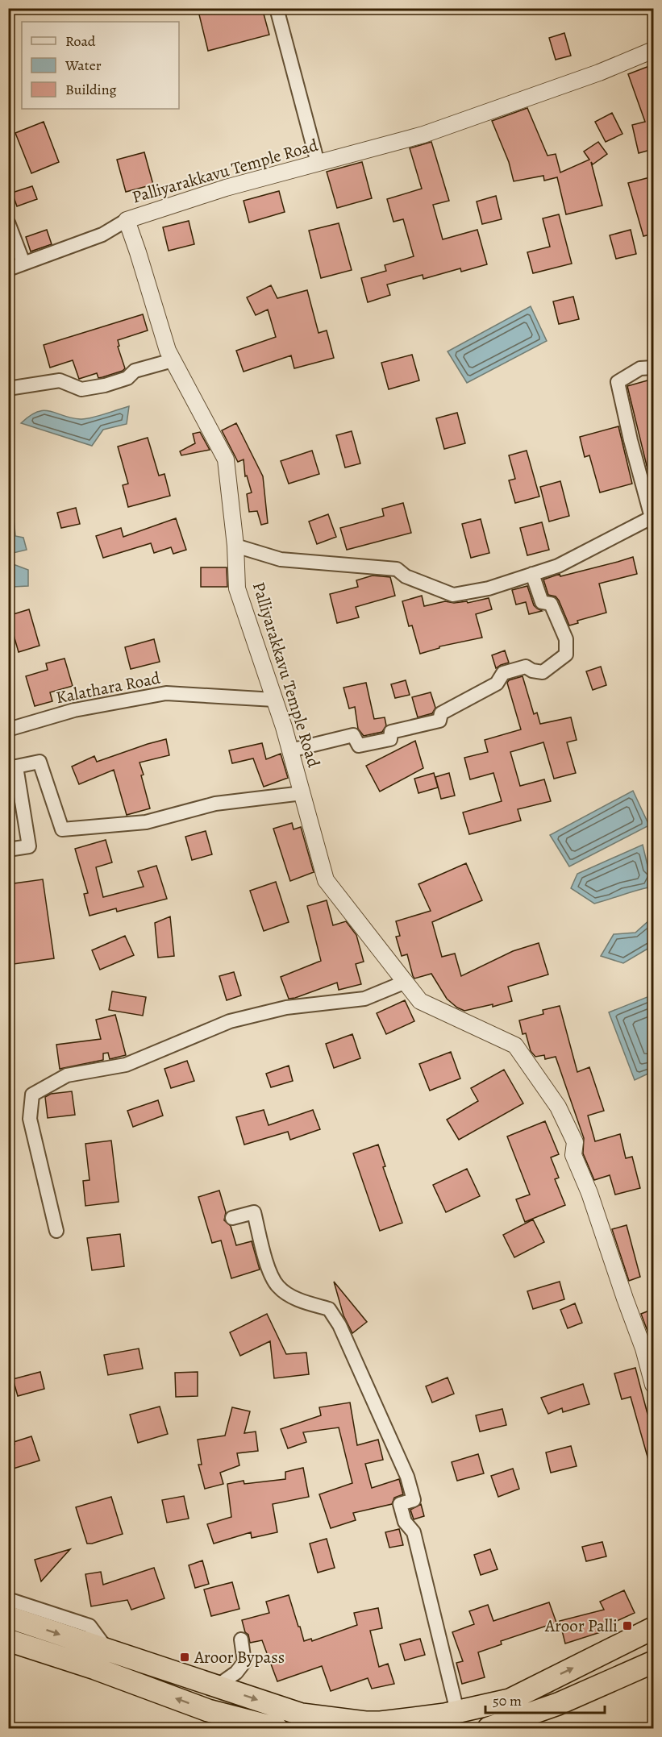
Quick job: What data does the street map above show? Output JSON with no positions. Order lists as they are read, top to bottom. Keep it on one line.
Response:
{"streets":{"street":["Palliyarakkavu Temple Road","Kalathara Road"]},"crossings":[["Palliyarakkavu Temple Road","Kalathara Road"]],"places":{"transit":["Aroor Palli","Aroor Bypass"]},"legend":["Road","Water","Building"],"scale_bar":"50 m"}
